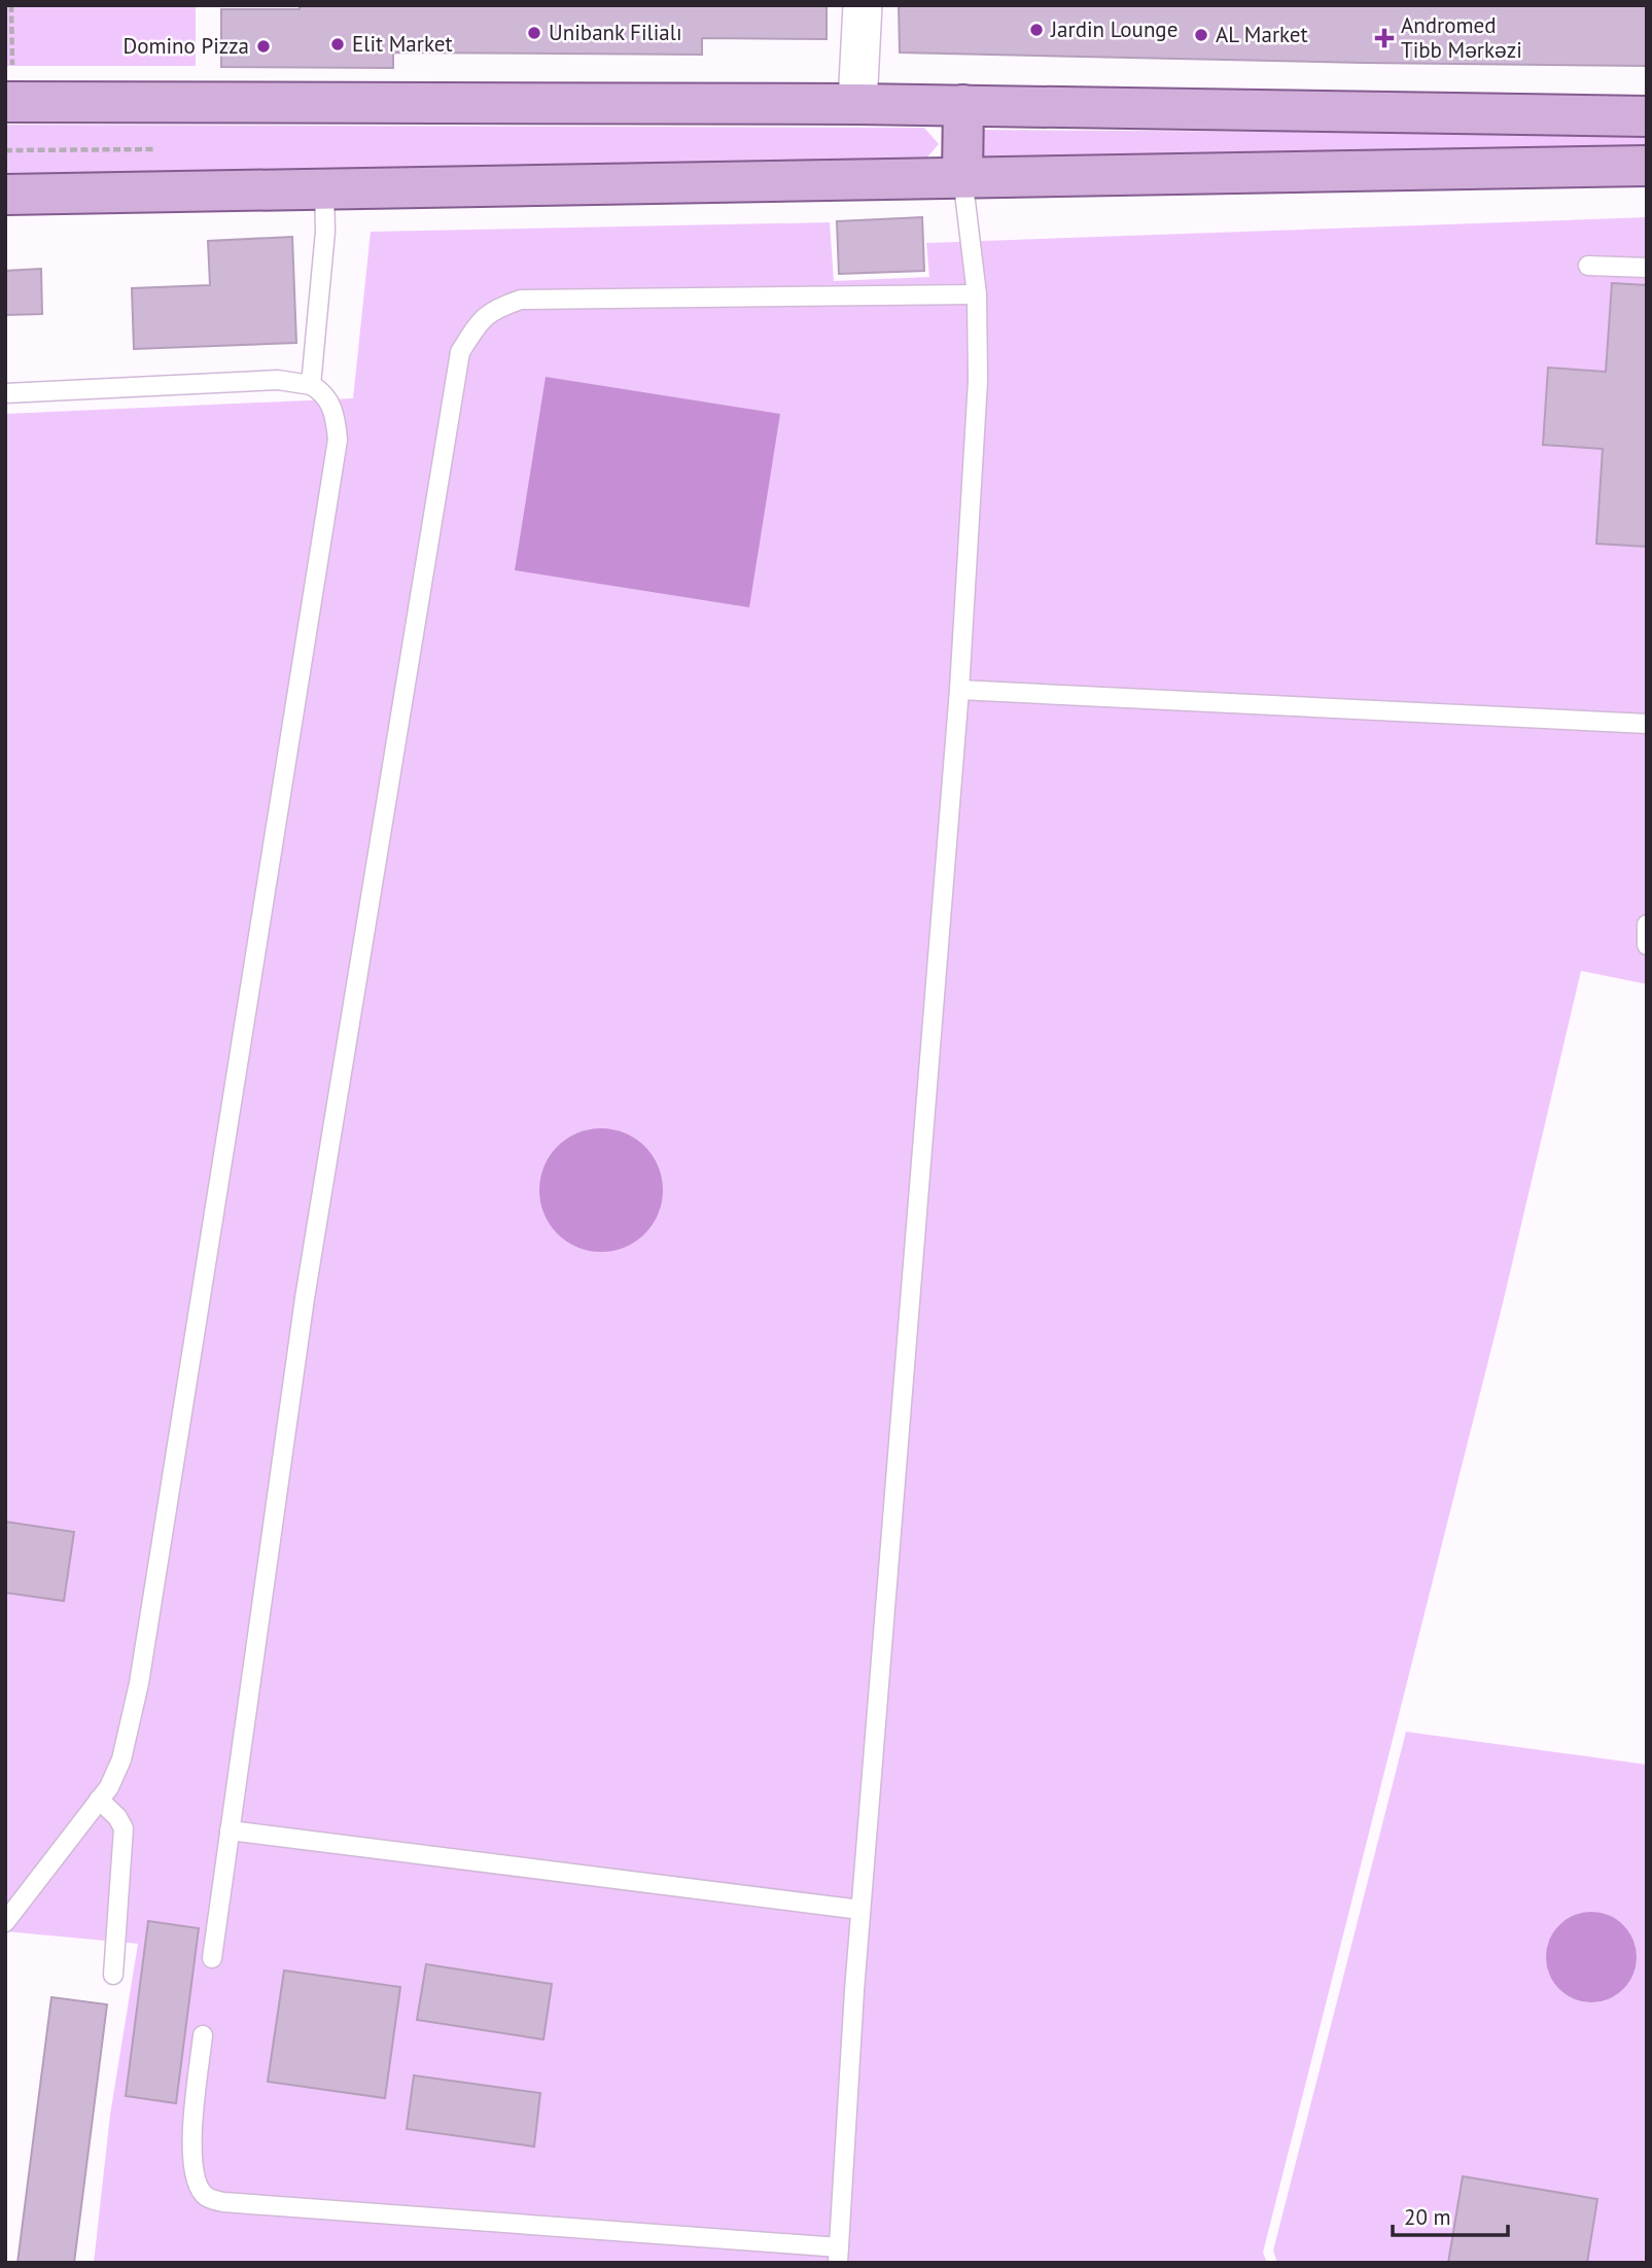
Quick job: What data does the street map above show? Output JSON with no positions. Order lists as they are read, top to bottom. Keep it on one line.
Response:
{"places":{"other":["Jardin Lounge","Unibank Filialı","AL Market","Elit Market","Domino Pizza"],"health":["Andromed Tibb Mərkəzi"]},"scale_bar":"20 m"}
